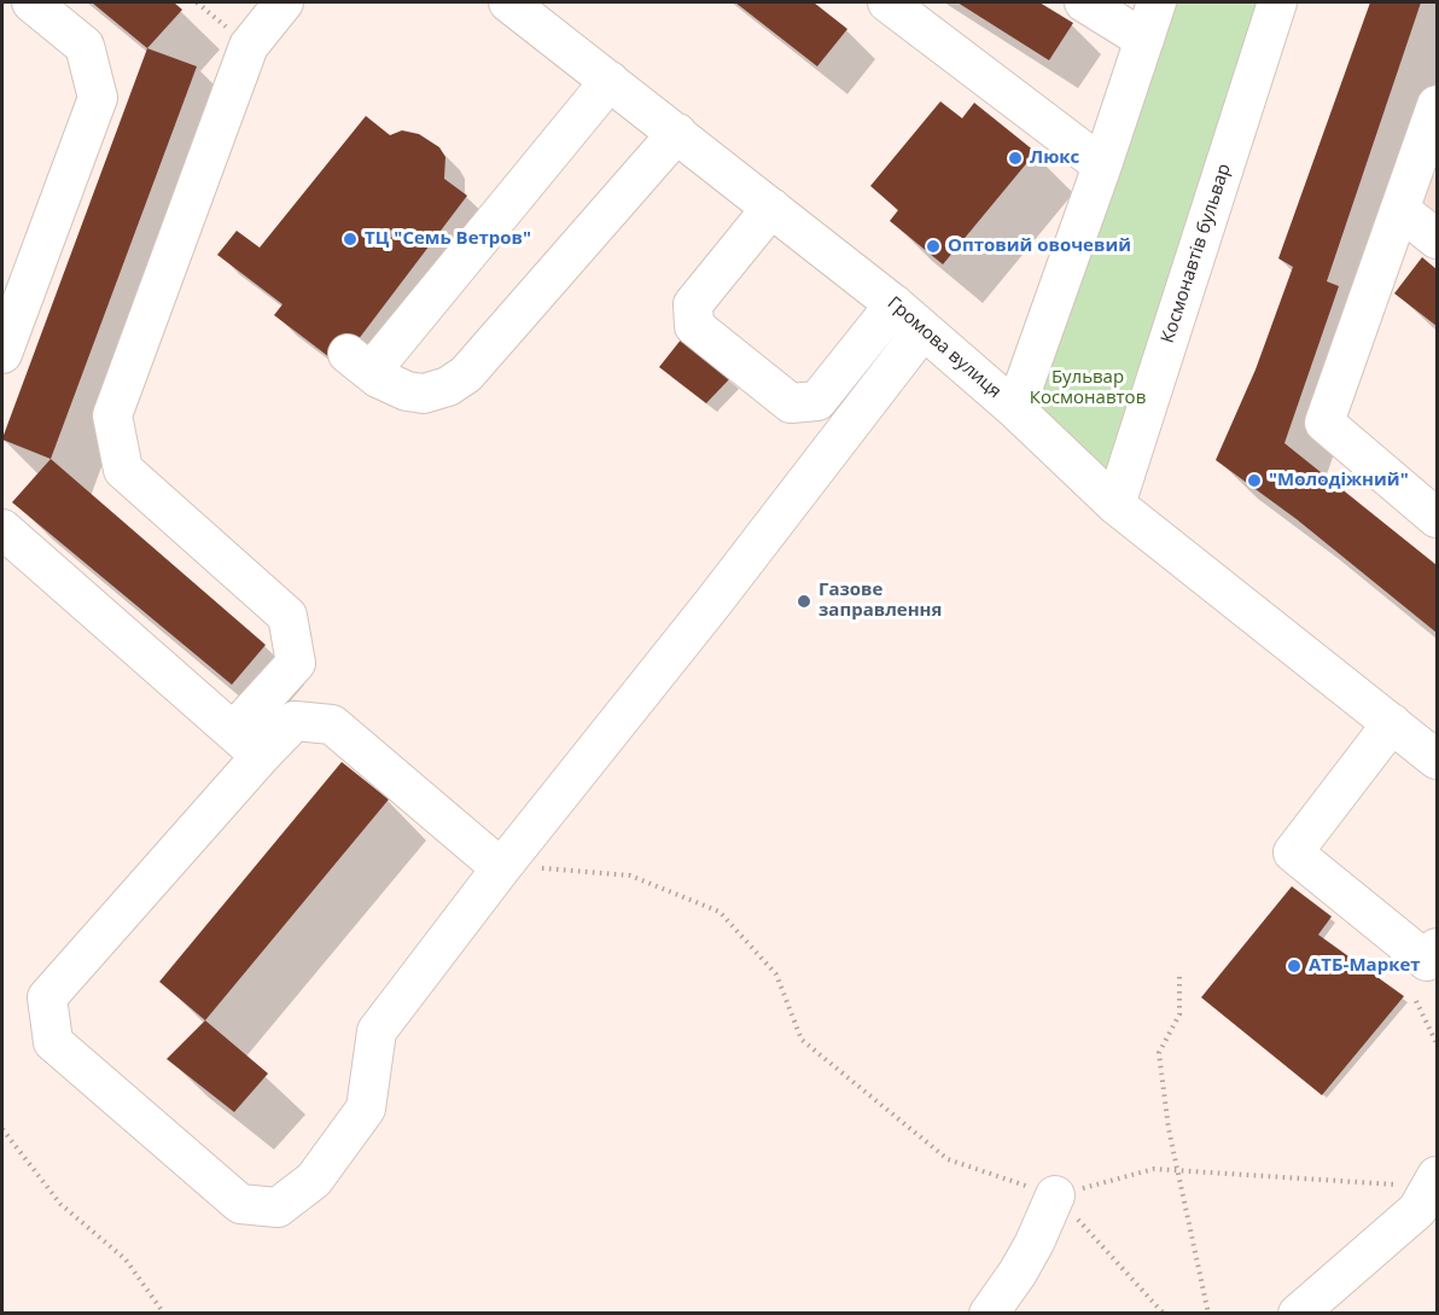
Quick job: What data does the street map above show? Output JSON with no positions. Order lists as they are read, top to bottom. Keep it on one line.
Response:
{"streets":{"street":["Космонавтів бульвар","Громова вулиця"]},"crossings":[["Космонавтів бульвар","Громова вулиця"]],"parks":["Бульвар Космонавтов"],"places":["Люкс","ТЦ \"Семь Ветров\"","Оптовий овочевий","\"Молодіжний\"","Газове заправлення","АТБ-Маркет"]}
